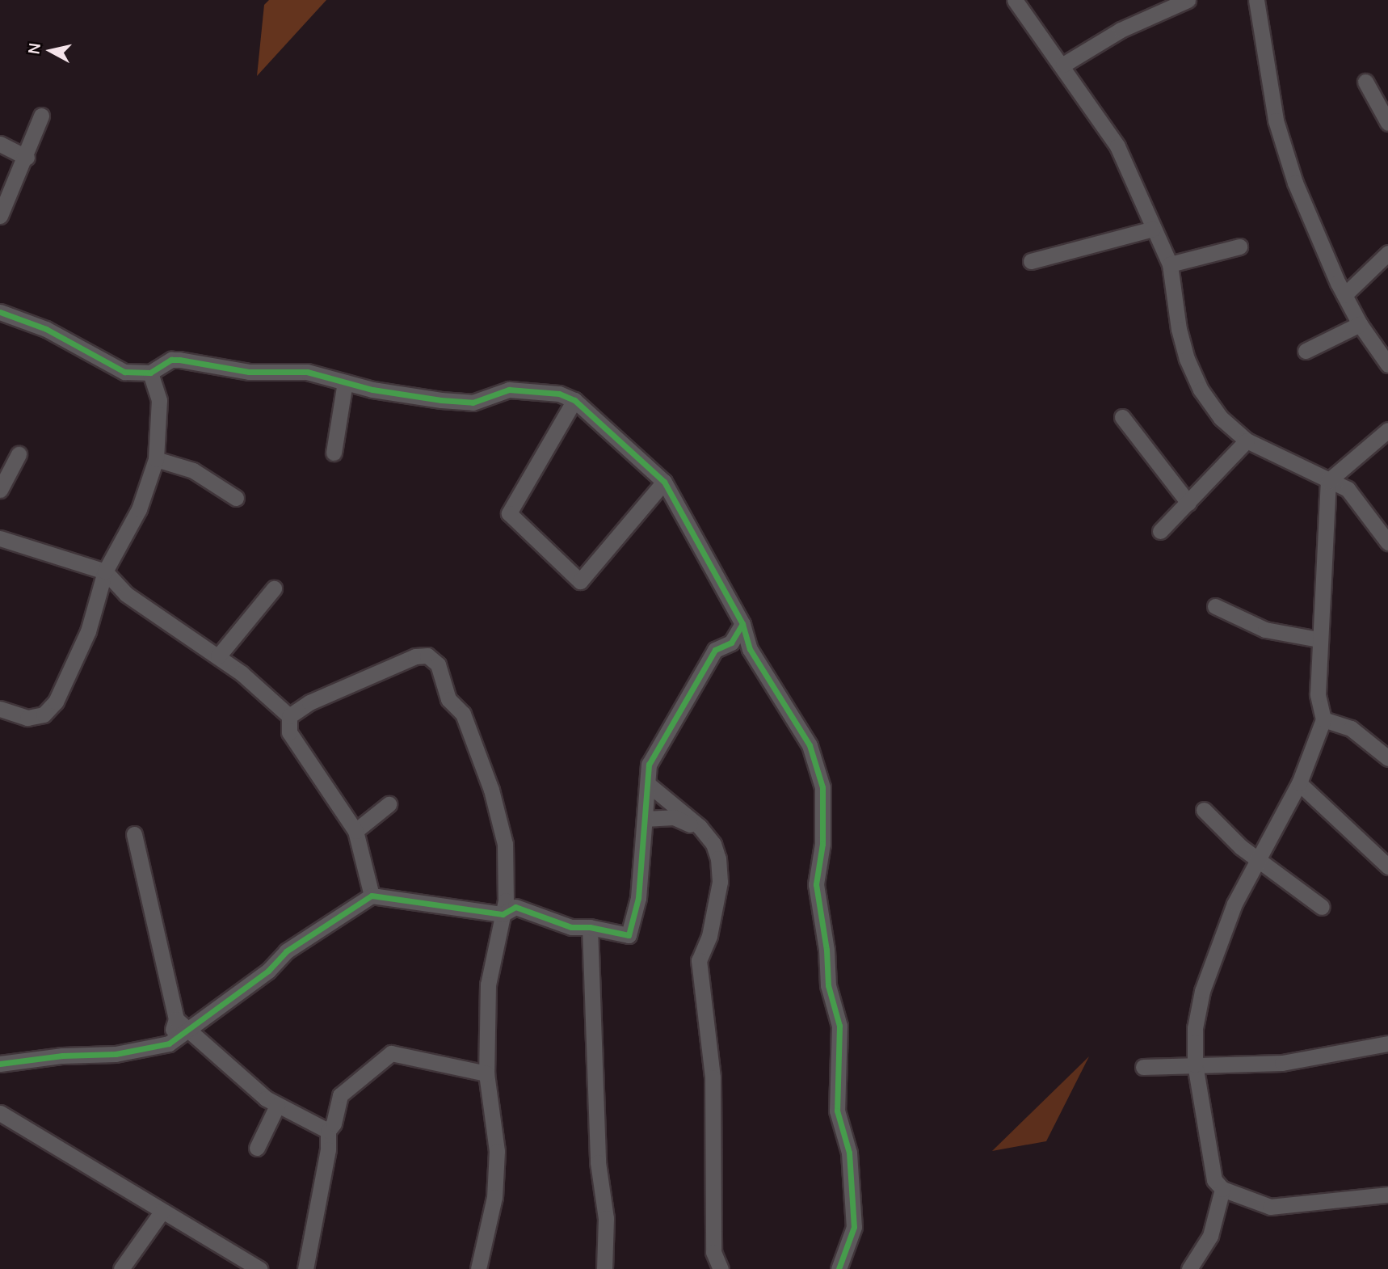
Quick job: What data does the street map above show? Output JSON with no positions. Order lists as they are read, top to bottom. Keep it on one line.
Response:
{"north":"left"}
